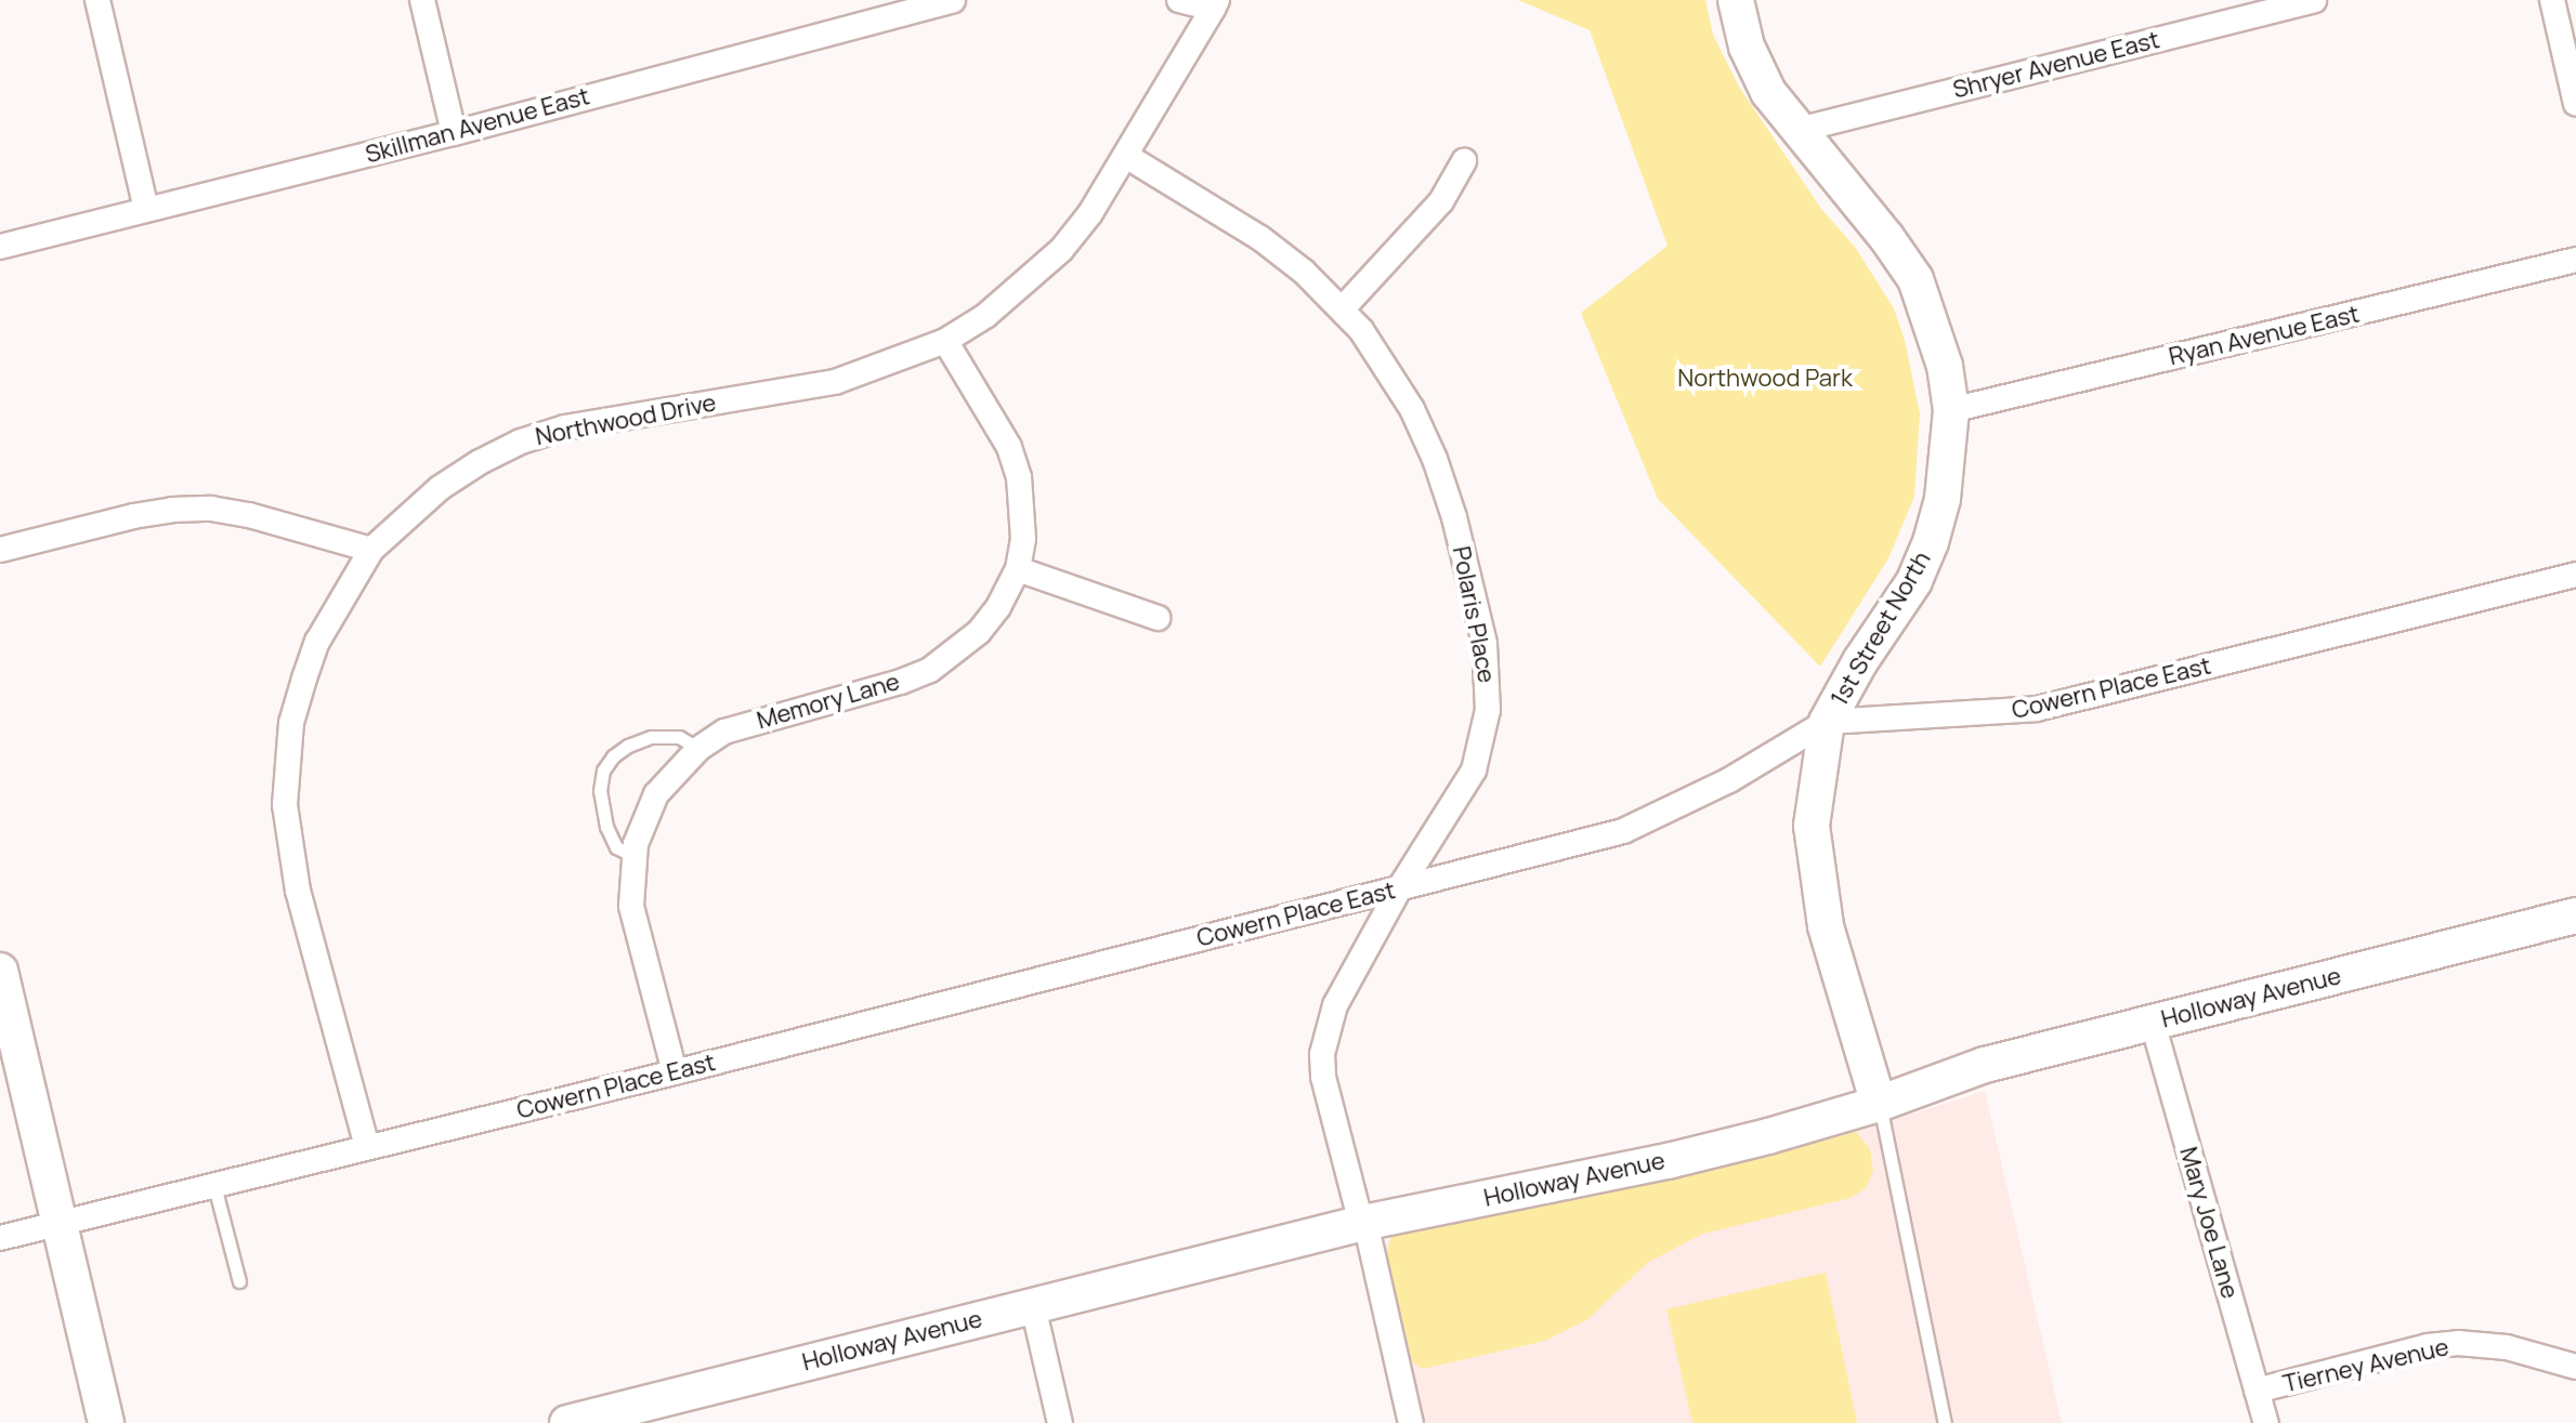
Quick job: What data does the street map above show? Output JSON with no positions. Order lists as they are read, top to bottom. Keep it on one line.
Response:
{"streets":{"street":["Shryer Avenue East","Skillman Avenue East","Ryan Avenue East","Northwood Drive","Polaris Place","1st Street North","Cowern Place East","Memory Lane","Holloway Avenue","Mary Joe Lane","Tierney Avenue"]},"crossings":[["Shryer Avenue East","1st Street North"],["Ryan Avenue East","1st Street North"],["Northwood Drive","Polaris Place"],["Northwood Drive","Cowern Place East"],["Northwood Drive","Memory Lane"],["Polaris Place","Cowern Place East"],["Polaris Place","Holloway Avenue"],["1st Street North","Cowern Place East"],["1st Street North","Holloway Avenue"],["Cowern Place East","Memory Lane"],["Holloway Avenue","Mary Joe Lane"],["Mary Joe Lane","Tierney Avenue"]],"parks":["Northwood Park"]}
